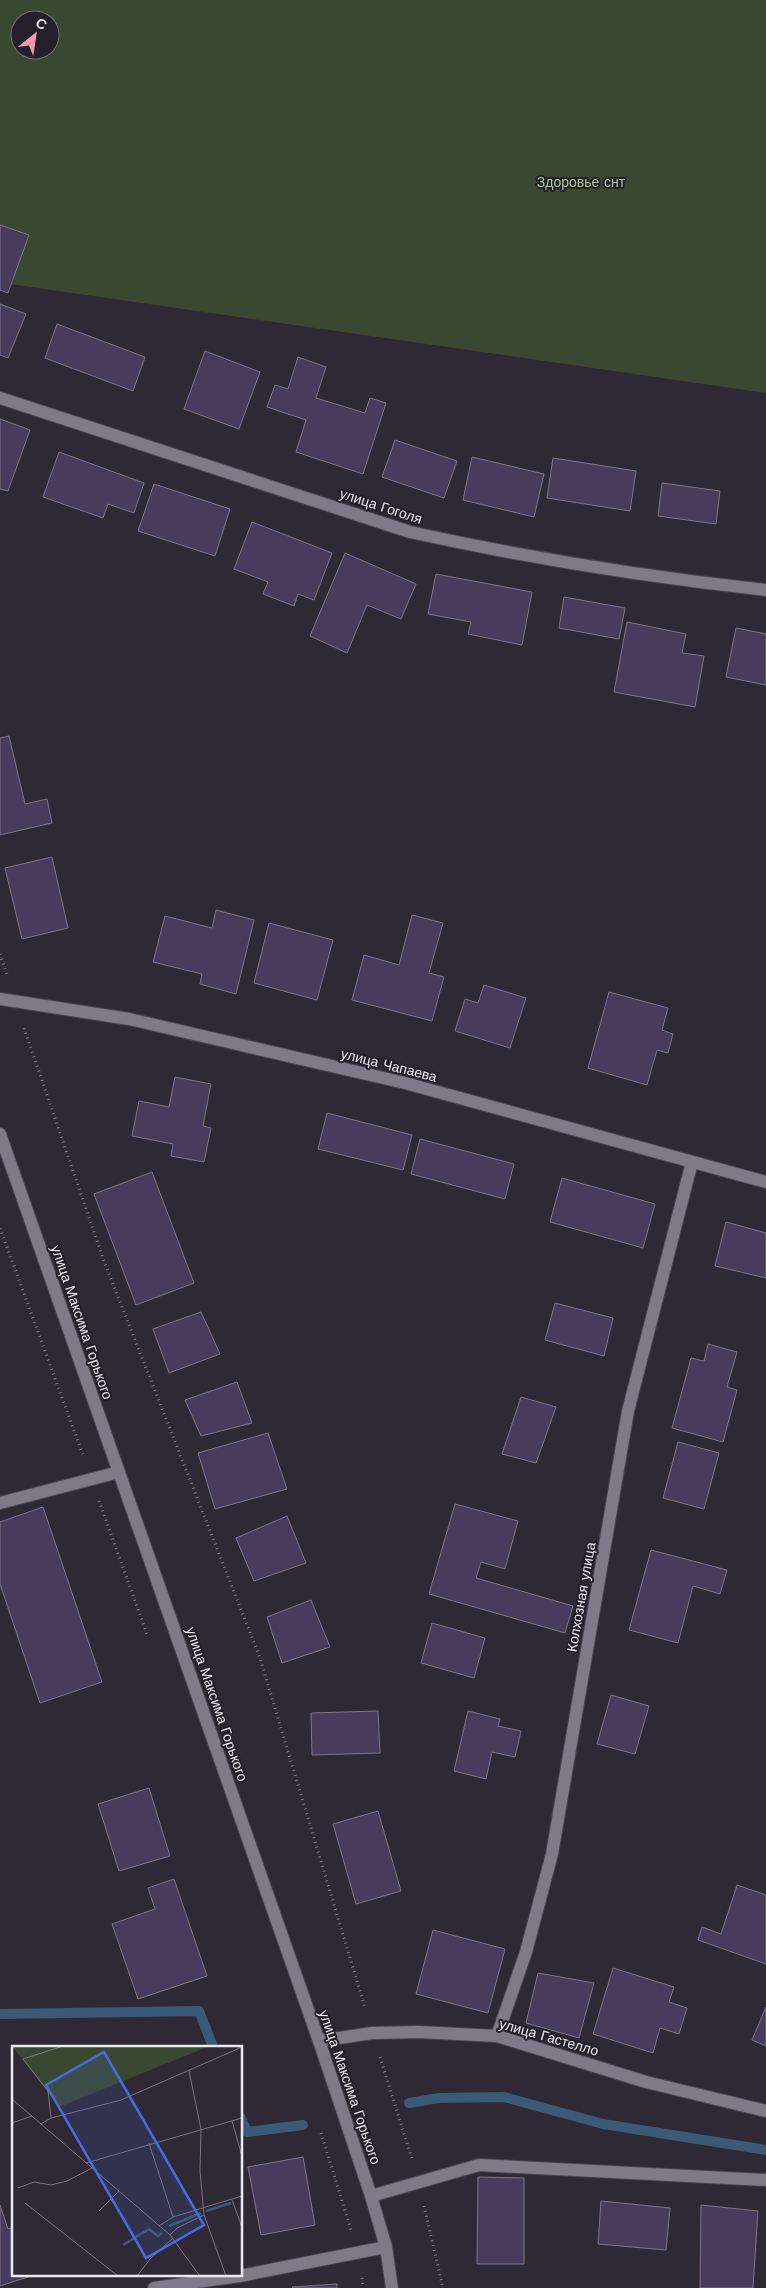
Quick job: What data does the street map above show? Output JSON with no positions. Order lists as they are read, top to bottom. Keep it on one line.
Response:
{"streets":{"street":["улица Гоголя","улица Чапаева","улица Максима Горького","Колхозная улица","улица Гастелло"]},"crossings":[["улица Чапаева","Колхозная улица"],["улица Максима Горького","улица Гастелло"],["Колхозная улица","улица Гастелло"]],"parks":["Здоровье снт"],"north":"top right"}
